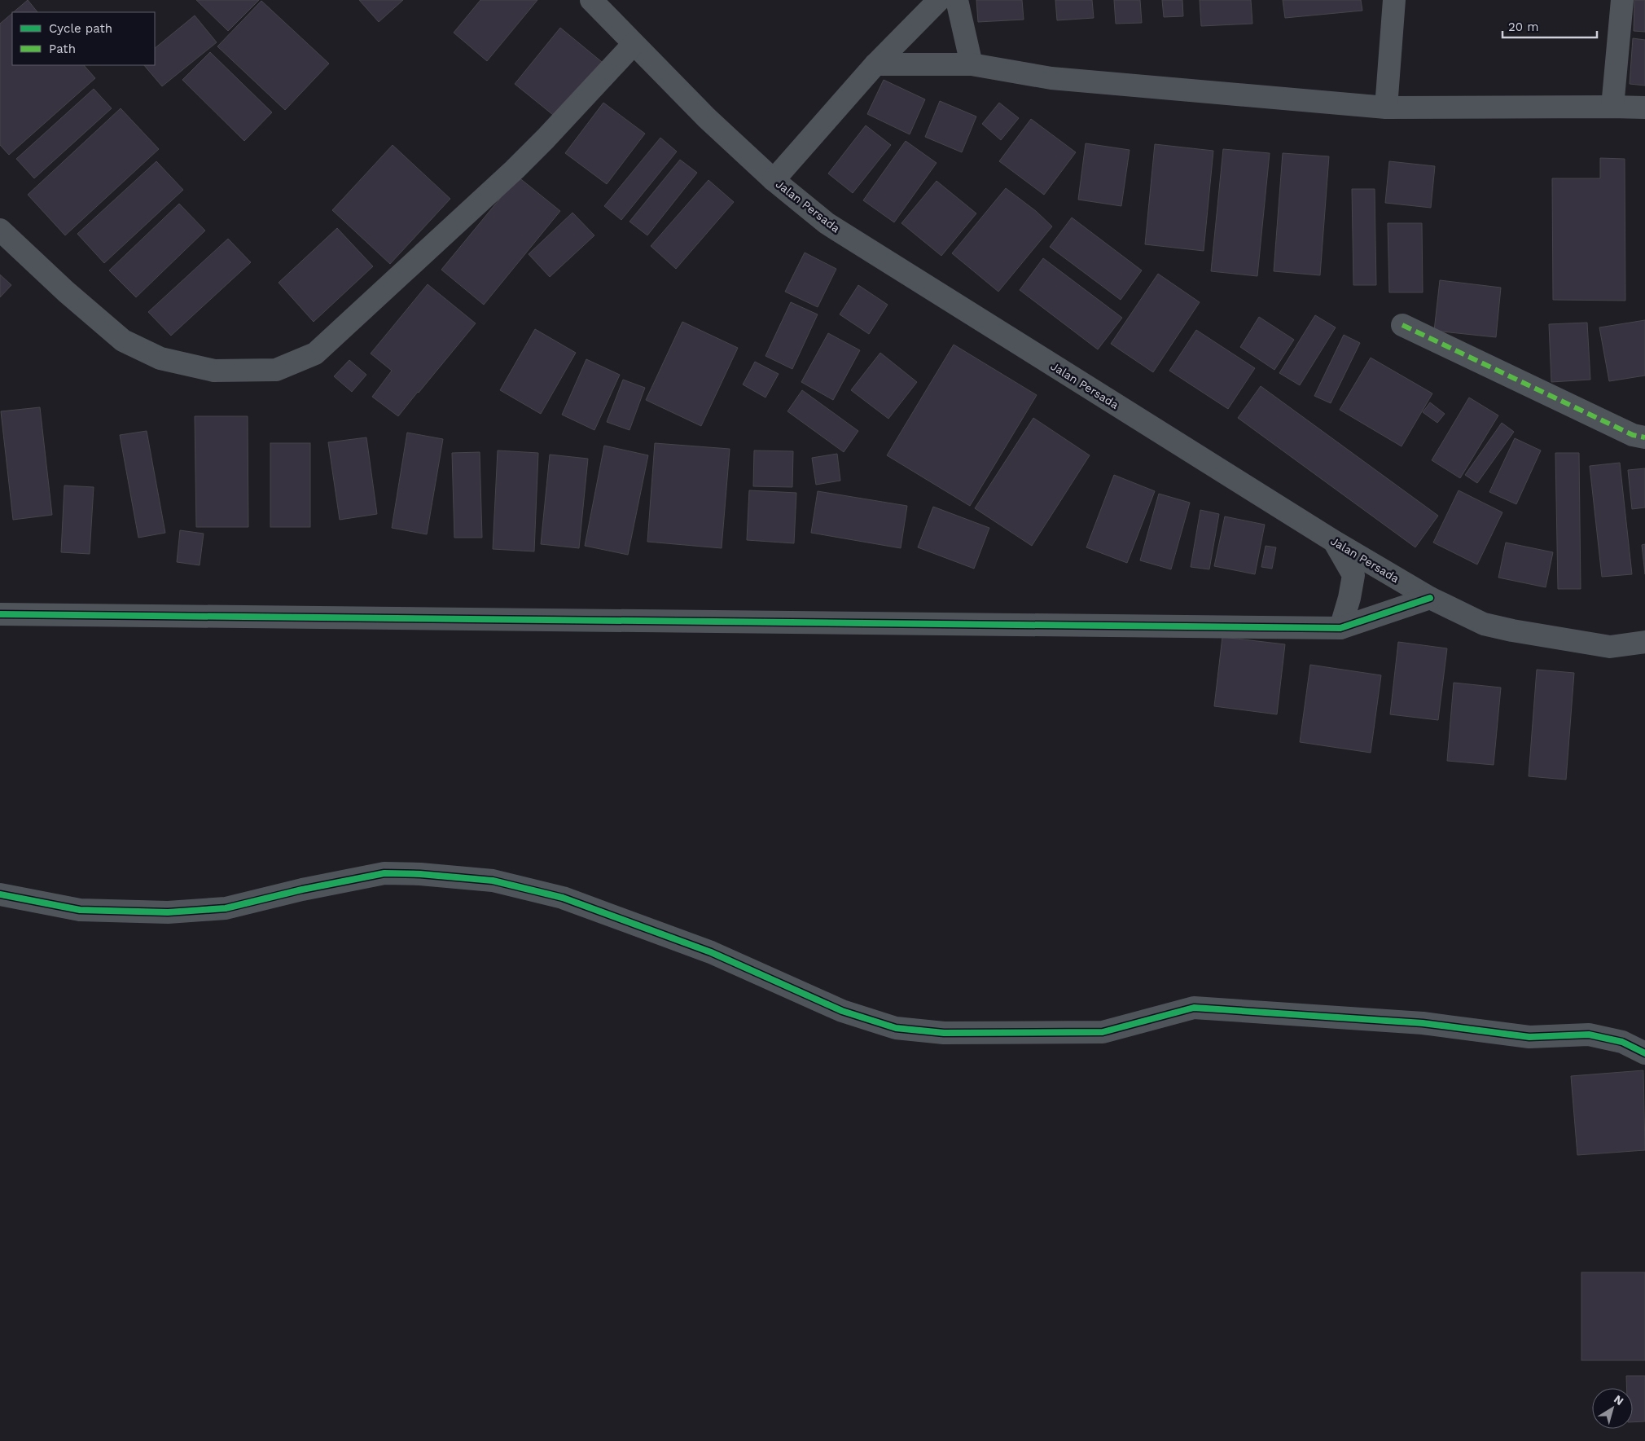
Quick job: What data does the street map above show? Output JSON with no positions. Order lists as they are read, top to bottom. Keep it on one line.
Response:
{"streets":{"street":["Jalan Persada"]},"legend":["Cycle path","Path"],"scale_bar":"20 m","north":"top right"}
